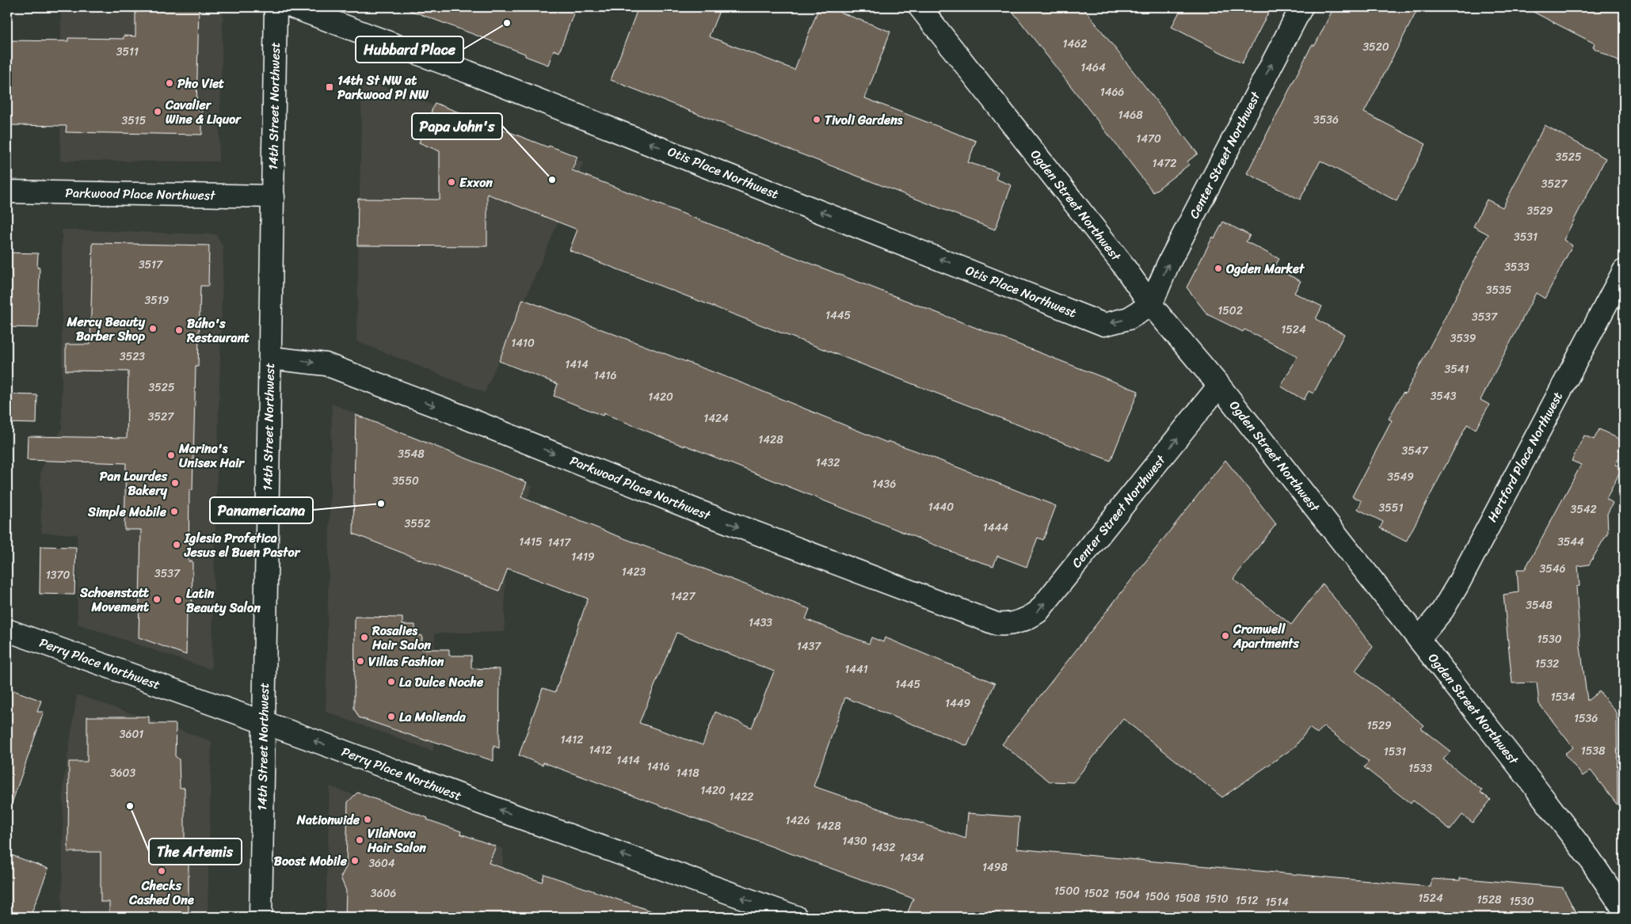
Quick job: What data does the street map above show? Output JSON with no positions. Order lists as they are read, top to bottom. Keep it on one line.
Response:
{"streets":{"street":["14th Street Northwest","Center Street Northwest","Otis Place Northwest","Parkwood Place Northwest","Ogden Street Northwest","Hertford Place Northwest","Perry Place Northwest"]},"crossings":[["14th Street Northwest","Parkwood Place Northwest"],["14th Street Northwest","Perry Place Northwest"],["Center Street Northwest","Otis Place Northwest"],["Center Street Northwest","Parkwood Place Northwest"],["Center Street Northwest","Ogden Street Northwest"],["Otis Place Northwest","Ogden Street Northwest"],["Ogden Street Northwest","Hertford Place Northwest"]],"one_way":["Center Street Northwest","Otis Place Northwest","Parkwood Place Northwest","Perry Place Northwest"],"places":{"other":["Hubbard Place","Pho Viet","Cavalier Wine & Liquor","Tivoli Gardens","Papa John's","Exxon","Ogden Market","Mercy Beauty Barber Shop","Búho's Restaurant","Marina's Unisex Hair","Pan Lourdes Bakery","Panamericana","Simple Mobile","Iglesia Profetica Jesus el Buen Pastor","Schoenstatt Movement","Latin Beauty Salon","Cromwell Apartments","Rosalies Hair Salon","Villas Fashion","La Dulce Noche","La Molienda","The Artemis","Nationwide","VilaNova Hair Salon","Boost Mobile","Checks Cashed One"],"transit":["14th St NW at Parkwood Pl NW"]},"house_numbers":["1462","3520","3511","1464","1466","1468","3536","3515","1470","3525","1472","3527","3529","3531","3517","3533","3535","3519","1502","1445","3537","1524","3539","1410","3523","1414","3541","1416","3525","3543","1420","3527","1424","1428","3547","3548","1432","3549","3550","1436","1440","3551","3542","3552","1444","1415","3544","1417","1419","3546","1423","3537","1370","1427","3548","1433","1530","1437","1532","1441","1445","1534","1449","1536","1529","3601","1412","1412","1538","1531","1414","1416","1533","3603","1418","1420","1422","1426","1428","1430","1432","1434","3604","1498","1500","3606","1502","1504","1506","1508","1524","1510","1528","1512","1530","1514"]}
